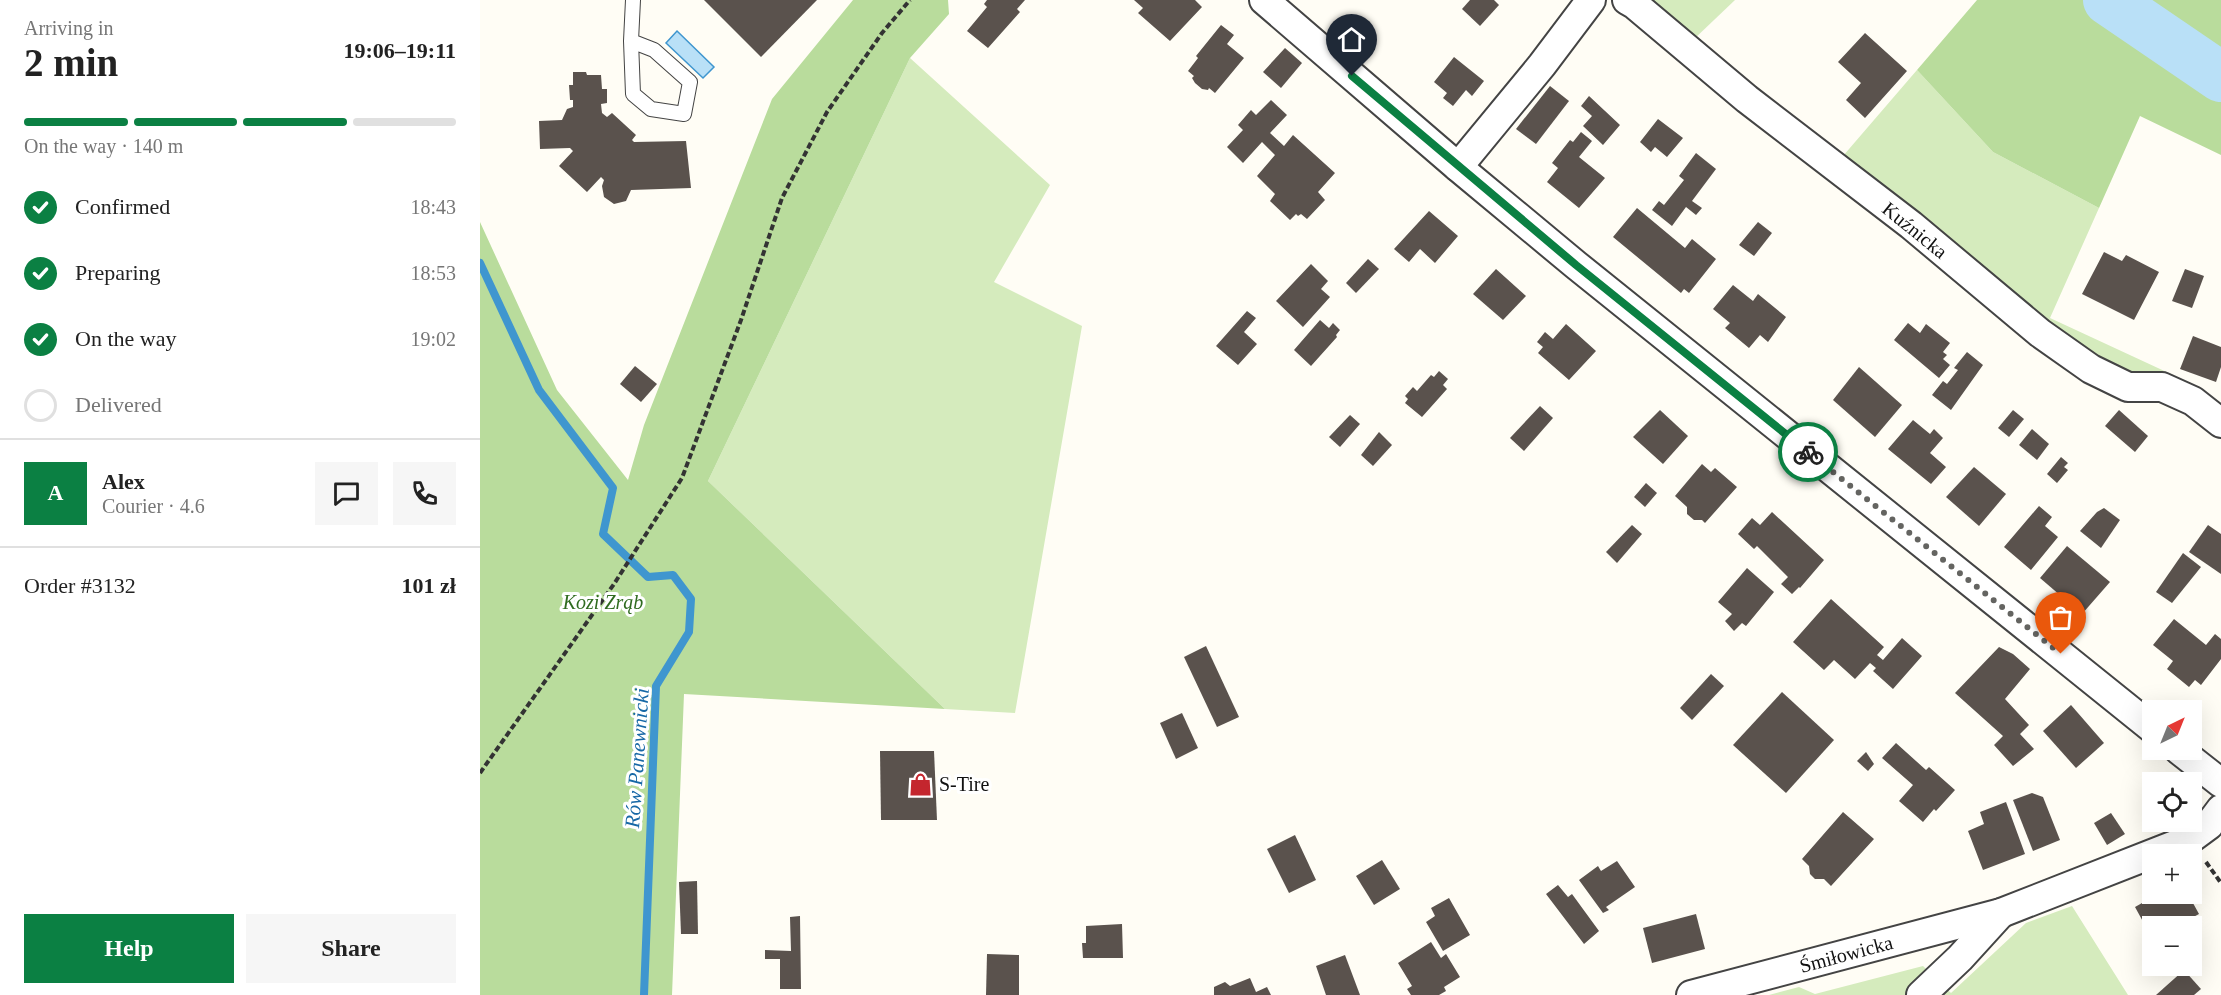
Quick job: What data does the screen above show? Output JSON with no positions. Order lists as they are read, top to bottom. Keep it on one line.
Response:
{"streets":{"street":["Kuźnicka","Śmiłowicka"]},"water":["Rów Panewnicki"],"parks":["Kozi Zrąb"],"places":{"shop":["S-Tire"]},"north":"top right","page":{"heading":["2 min","Arriving in","19:06–19:11"],"panel":["Alex","Courier · 4.6","Order #3132","101 zł"],"bar":"On the way · 140 m","list":[["Confirmed","18:43"],["Preparing","18:53"],["On the way","19:02"],"Delivered"],"round":"A","map_buttons":["+","−"],"buttons":["Help","Share"]}}
